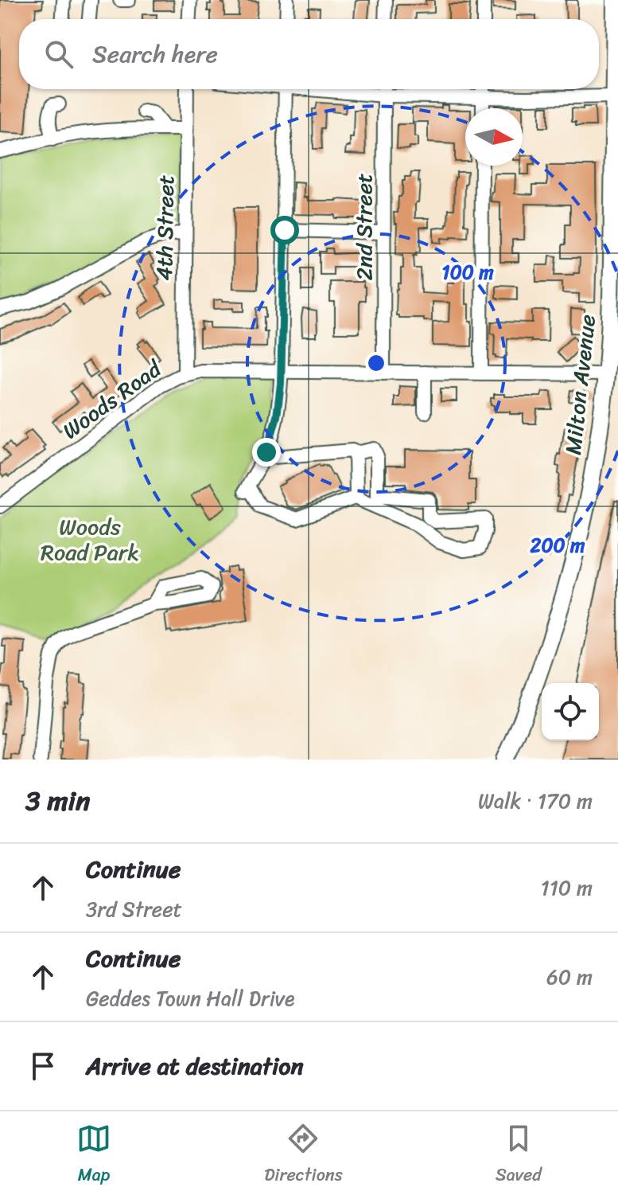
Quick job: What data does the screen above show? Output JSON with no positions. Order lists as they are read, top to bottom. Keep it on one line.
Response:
{"streets":{"main road":["Milton Avenue"],"street":["2nd Street","4th Street","Woods Road"]},"crossings":[["2nd Street","Woods Road"],["4th Street","Woods Road"],["Milton Avenue","Woods Road"]],"parks":["Woods Road Park"],"north":"right","page":{"search":"Search here","heading":["3 min","Walk · 170 m"],"list":[["Continue","3rd Street","110 m"],["Continue","Geddes Town Hall Drive","60 m"],"Arrive at destination"],"nav":["Map","Directions","Saved"]},"rings":["100 m","200 m"]}
